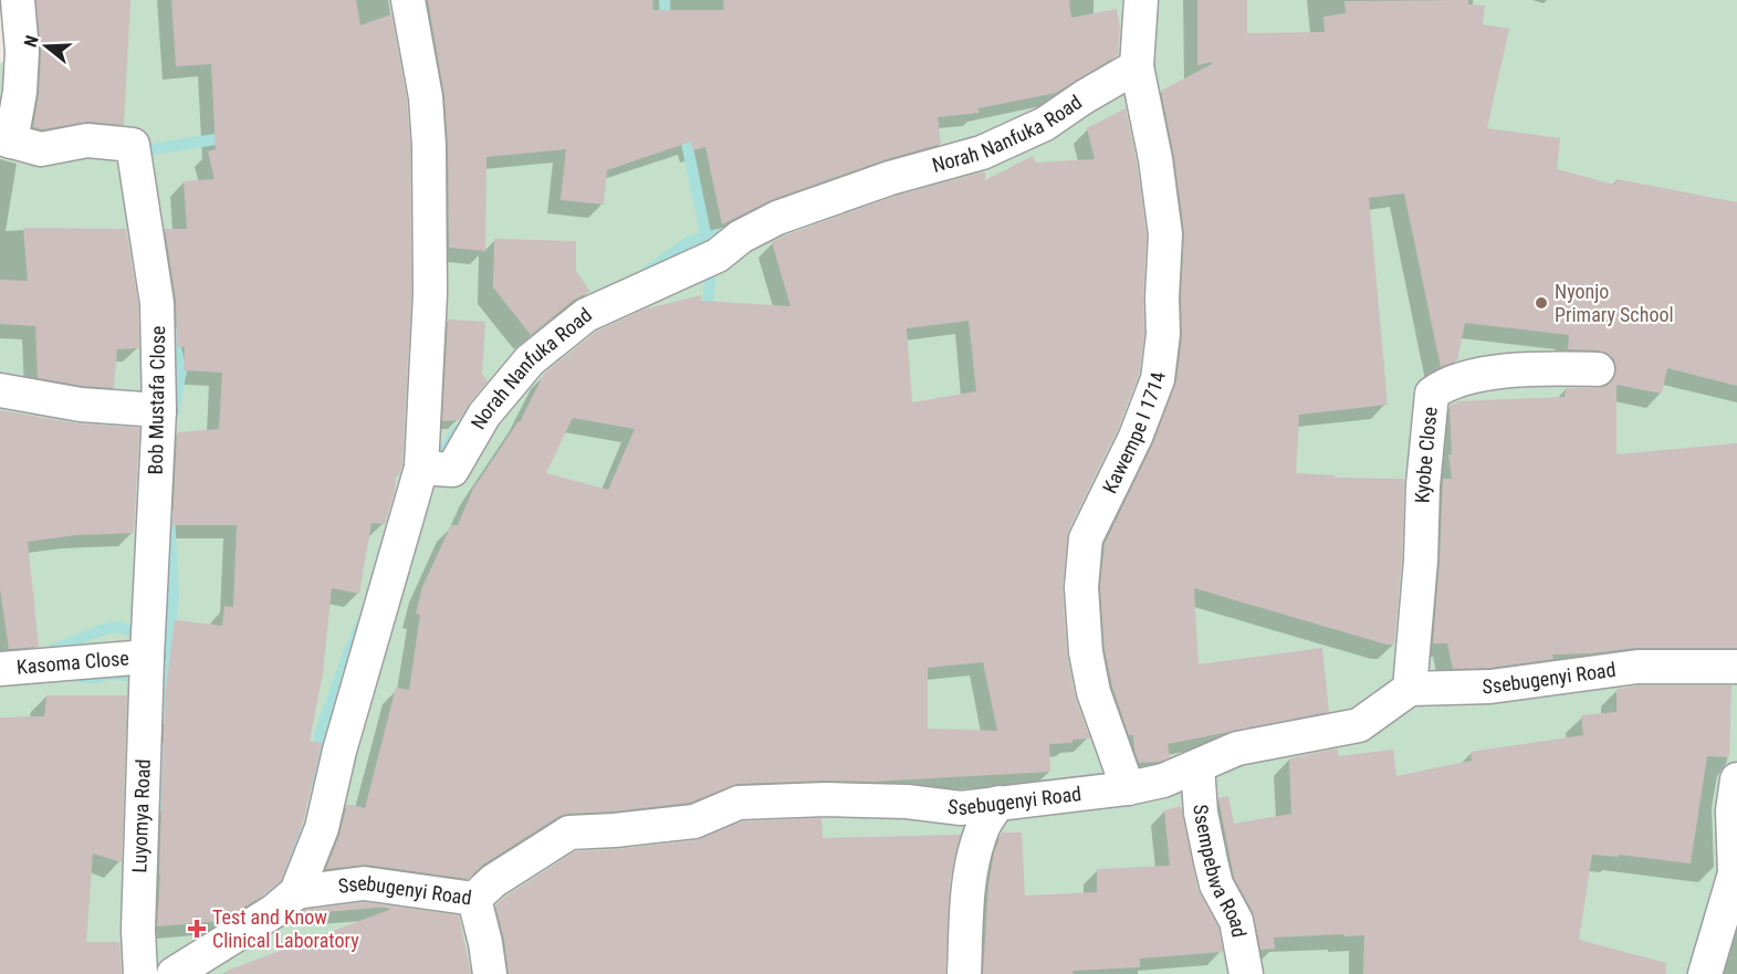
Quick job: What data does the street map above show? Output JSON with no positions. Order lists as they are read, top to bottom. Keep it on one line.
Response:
{"streets":{"street":["Norah Nanfuka Road","Bob Mustafa Close","Kawempe I 1714","Kyobe Close","Kasoma Close","Ssebugenyi Road","Luyomya Road","Ssempebwa Road"]},"crossings":[["Norah Nanfuka Road","Kawempe I 1714"],["Bob Mustafa Close","Kasoma Close"],["Bob Mustafa Close","Luyomya Road"],["Kawempe I 1714","Ssebugenyi Road"],["Kyobe Close","Ssebugenyi Road"],["Kasoma Close","Luyomya Road"],["Ssebugenyi Road","Ssempebwa Road"]],"places":{"other":["Nyonjo Primary School"],"health":["Test and Know Clinical Laboratory"]},"north":"left"}
